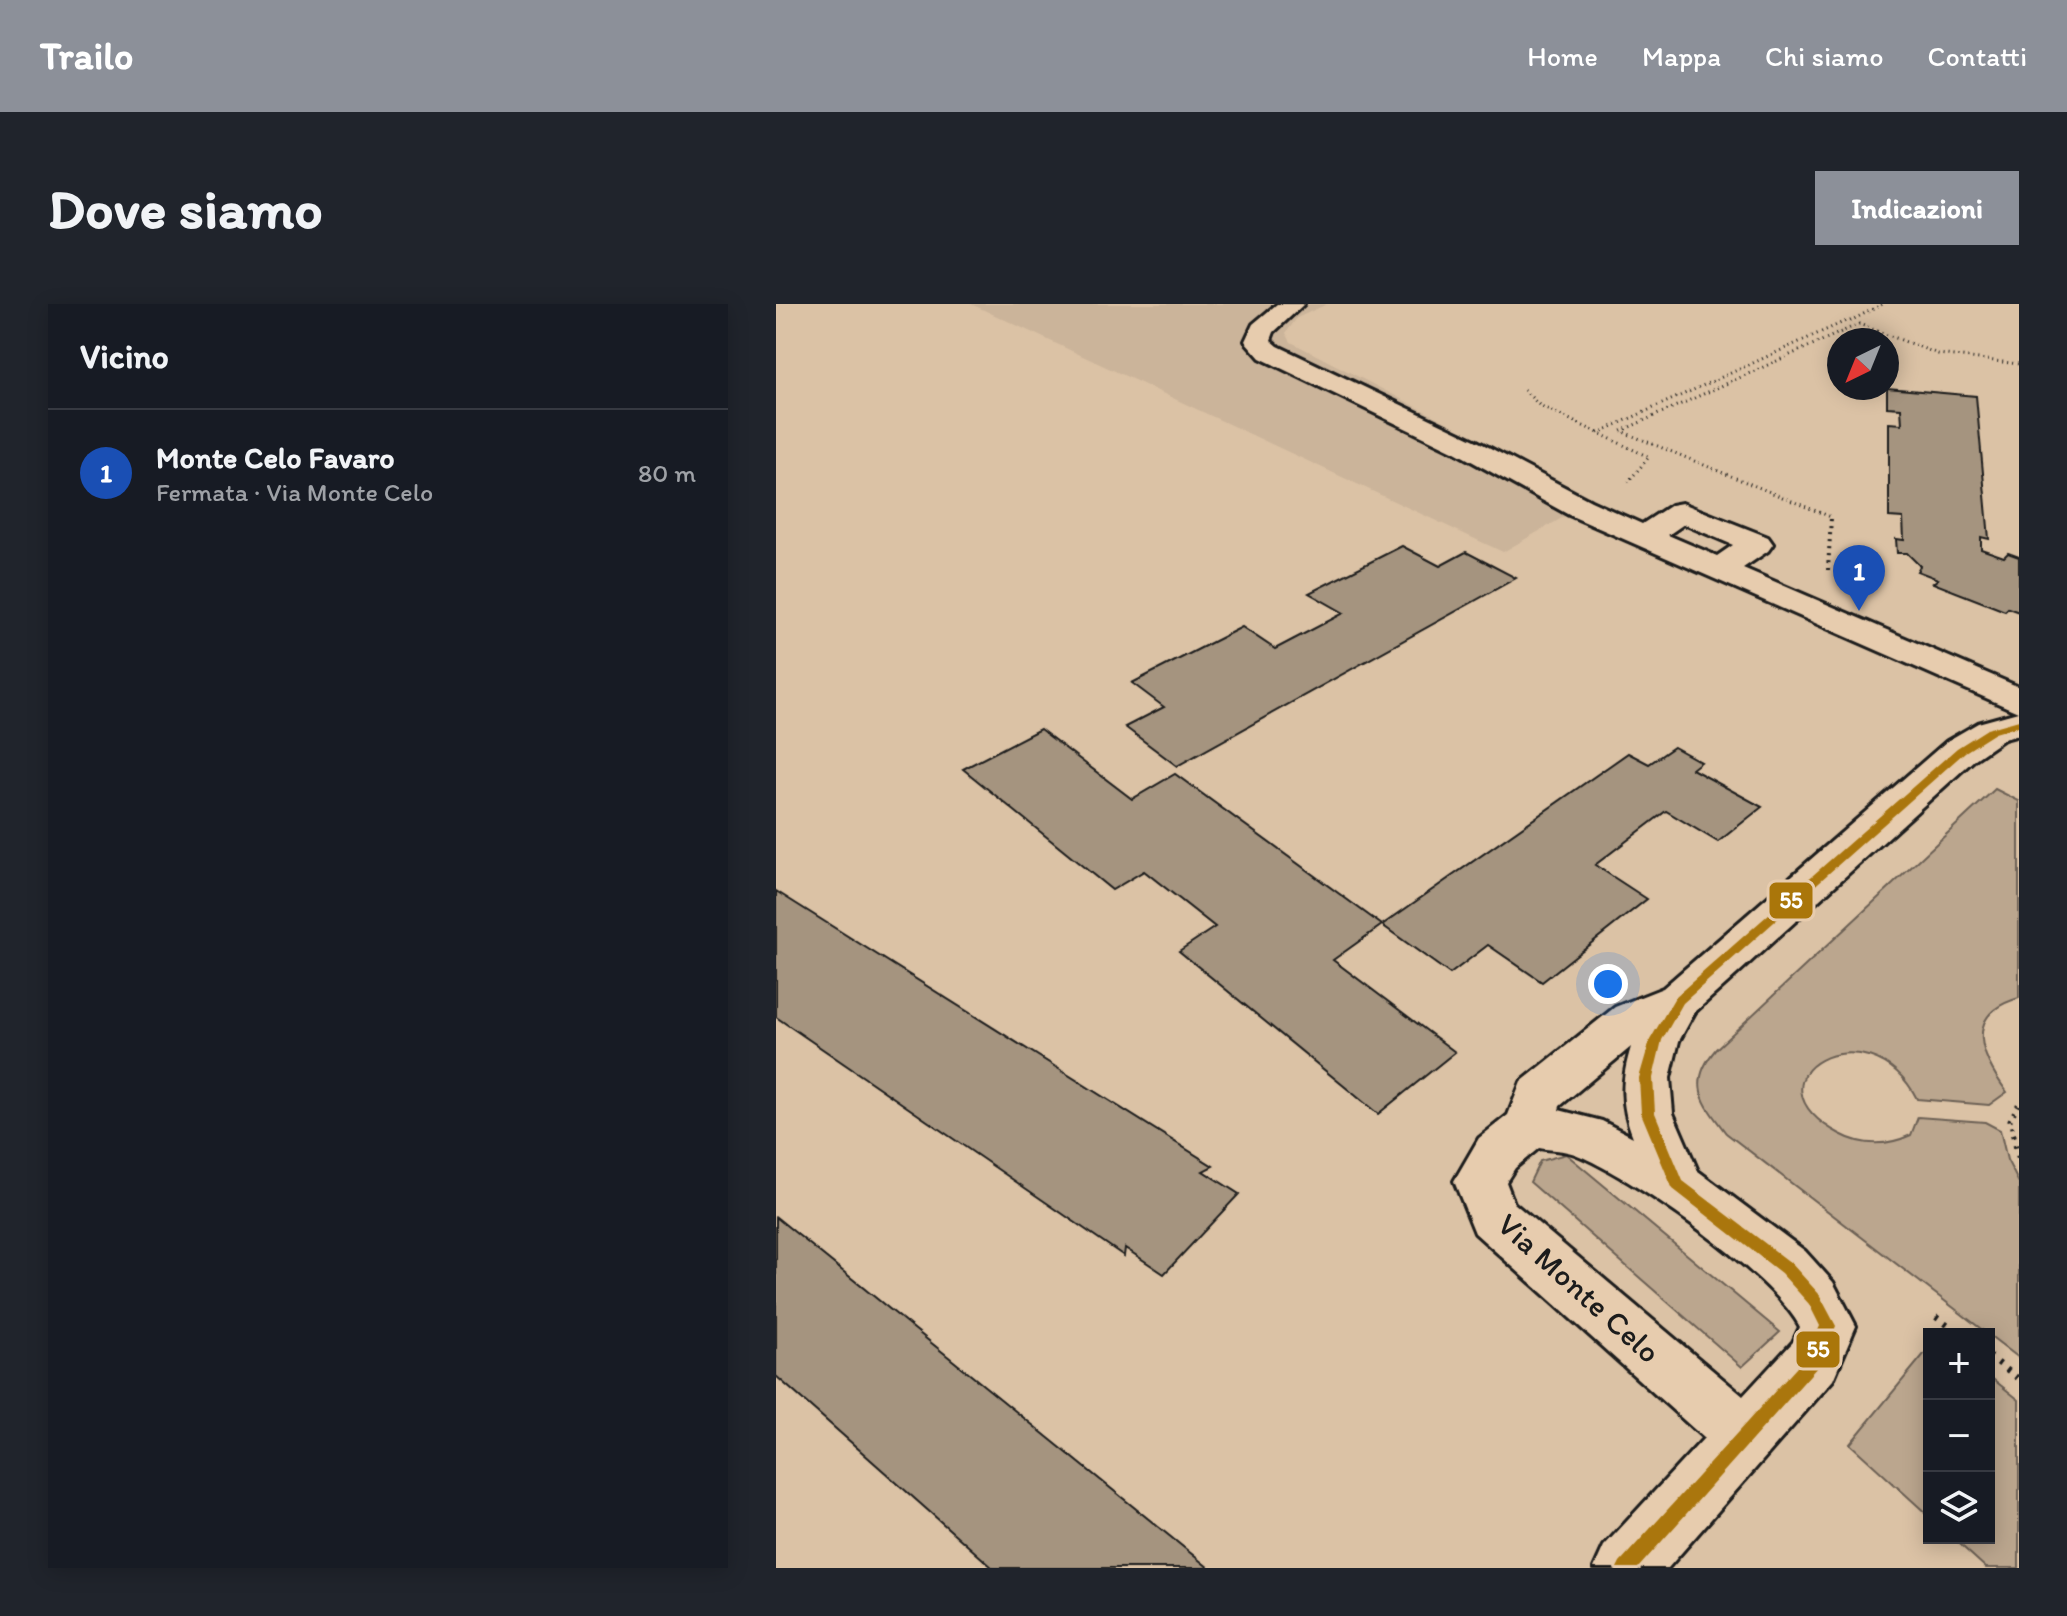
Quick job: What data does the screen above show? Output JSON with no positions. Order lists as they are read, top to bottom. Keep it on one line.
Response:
{"streets":{"street":["Via Monte Celo"]},"lines":["transit line 55"],"north":"bottom left","page":{"header":"Trailo","nav":["Home","Mappa","Chi siamo","Contatti"],"buttons":"Indicazioni","title":"Dove siamo","heading":"Vicino","list":[{"mark":"1","name":"Monte Celo Favaro","note":"Fermata · Via Monte Celo","value":"80 m"}],"pins":"1","map_buttons":["+","−"]}}
